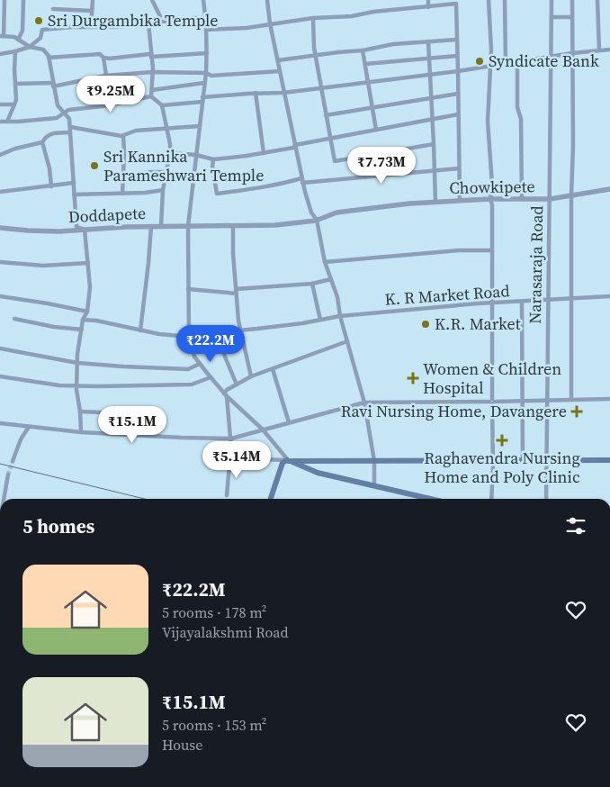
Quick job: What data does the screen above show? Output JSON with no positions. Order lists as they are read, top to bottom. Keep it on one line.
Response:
{"streets":{"street":["Chowkipete","Doddapete","Narasaraja Road","K. R Market Road"]},"crossings":[["Chowkipete","Doddapete"],["Chowkipete","Narasaraja Road"],["Narasaraja Road","K. R Market Road"]],"places":{"other":["Sri Durgambika Temple","Syndicate Bank","Sri Kannika Parameshwari Temple","K.R. Market"],"health":["Women & Children Hospital","Ravi Nursing Home, Davangere","Raghavendra Nursing Home and Poly Clinic"]},"page":{"price":["₹9.25M","₹7.73M","₹22.2M","₹15.1M","₹5.14M"],"heading":"5 homes","list":[{"name":"₹22.2M","note":"5 rooms · 178 m² · Vijayalakshmi Road"},{"name":"₹15.1M","note":"5 rooms · 153 m² · House"}]}}
